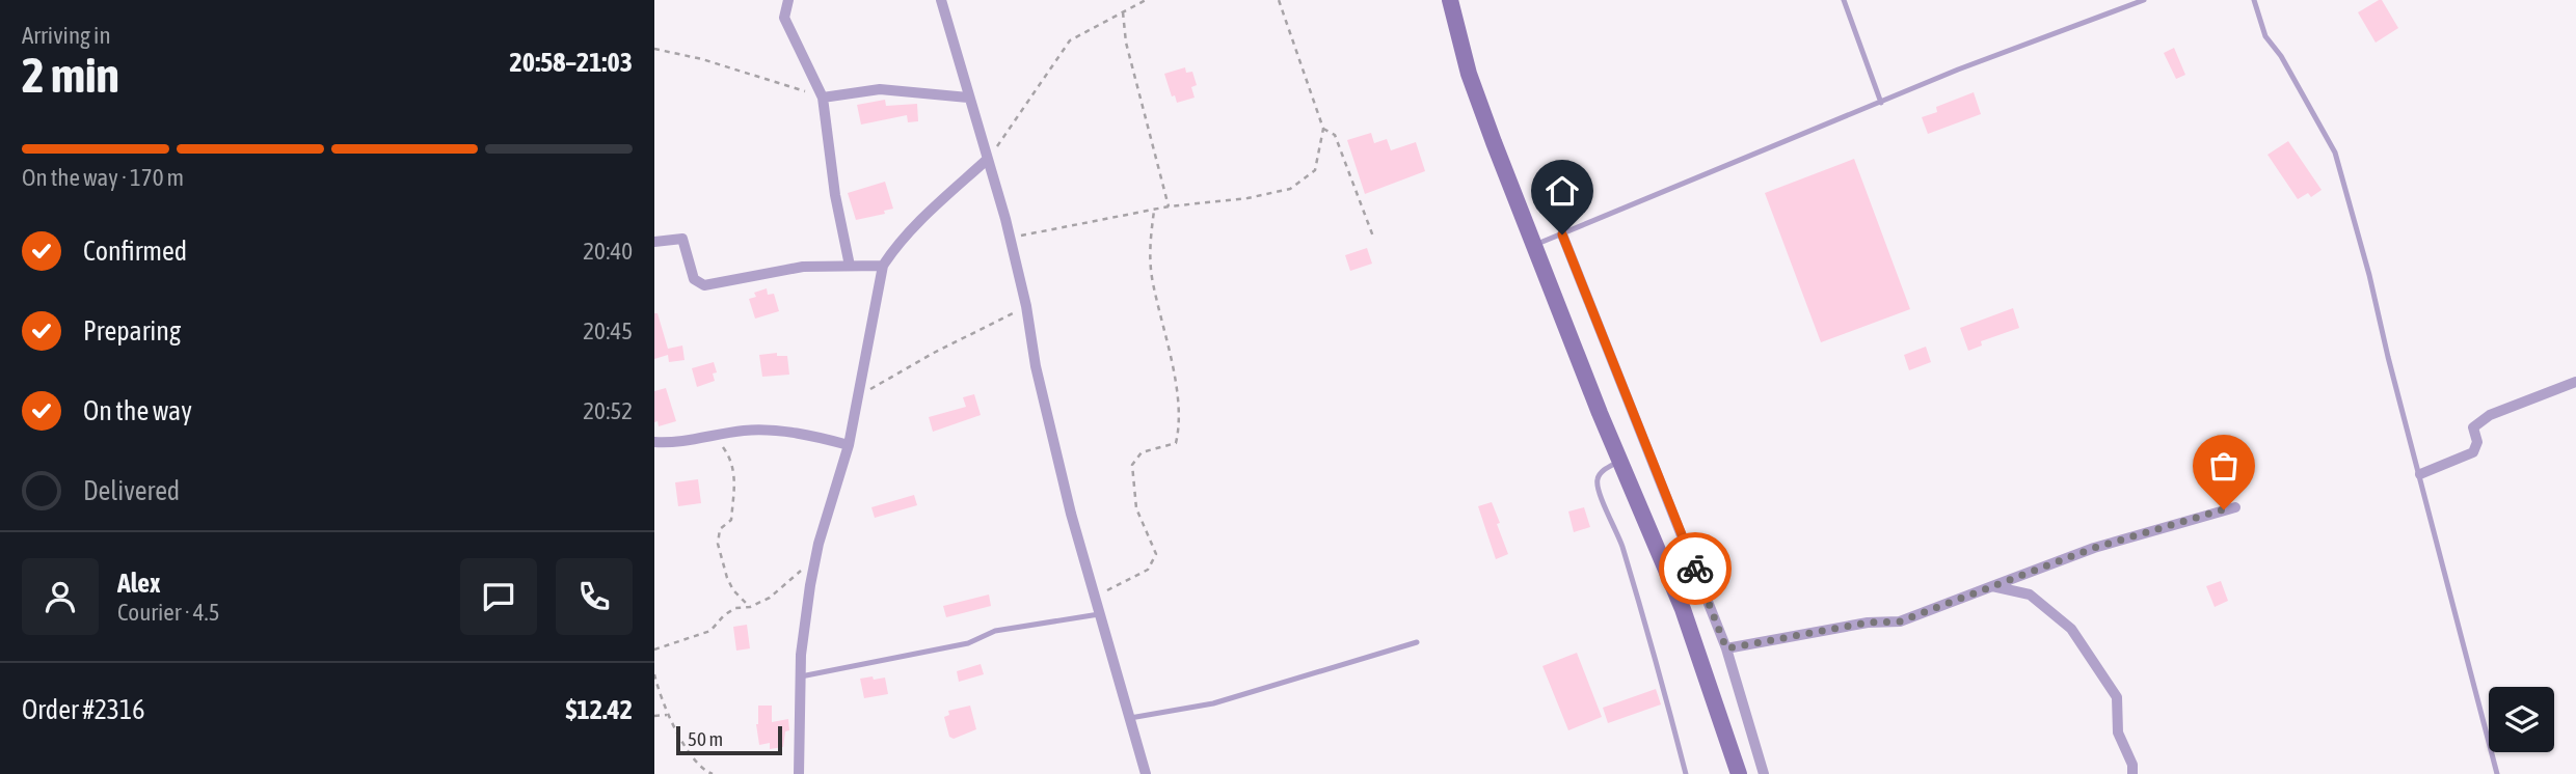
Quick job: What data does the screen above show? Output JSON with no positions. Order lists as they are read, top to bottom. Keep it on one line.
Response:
{"scale_bar":"50 m","page":{"heading":["2 min","Arriving in","20:58–21:03"],"panel":["Alex","Courier · 4.5","Order #2316","$12.42"],"bar":"On the way · 170 m","list":[["Confirmed","20:40"],["Preparing","20:45"],["On the way","20:52"],"Delivered"],"scale":"50 m"}}
